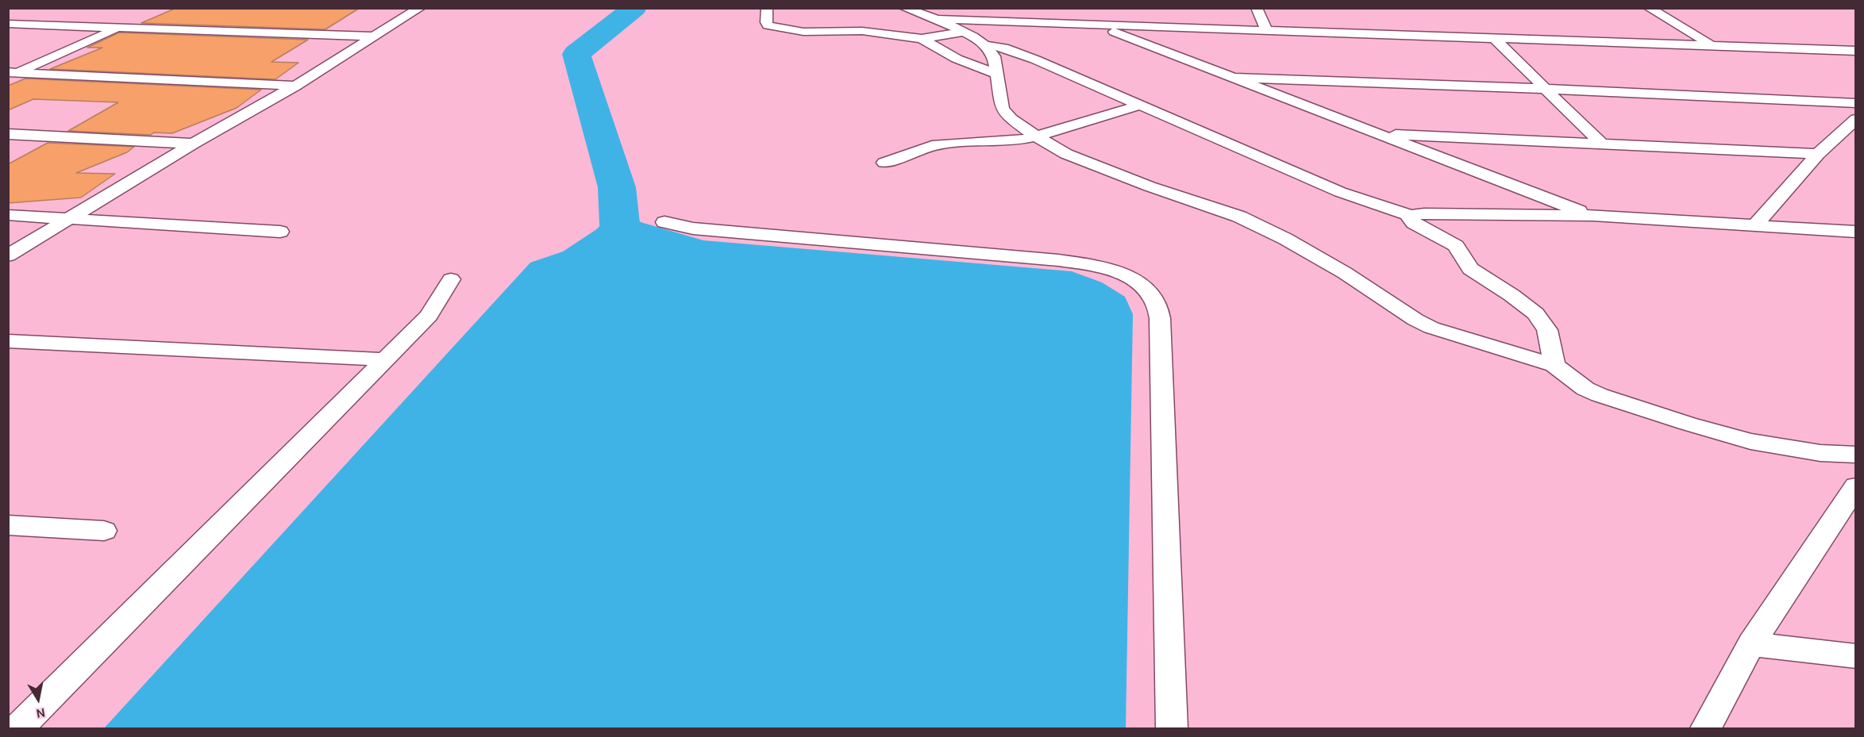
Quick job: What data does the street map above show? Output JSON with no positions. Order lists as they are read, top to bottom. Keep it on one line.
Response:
{"north":"bottom"}
